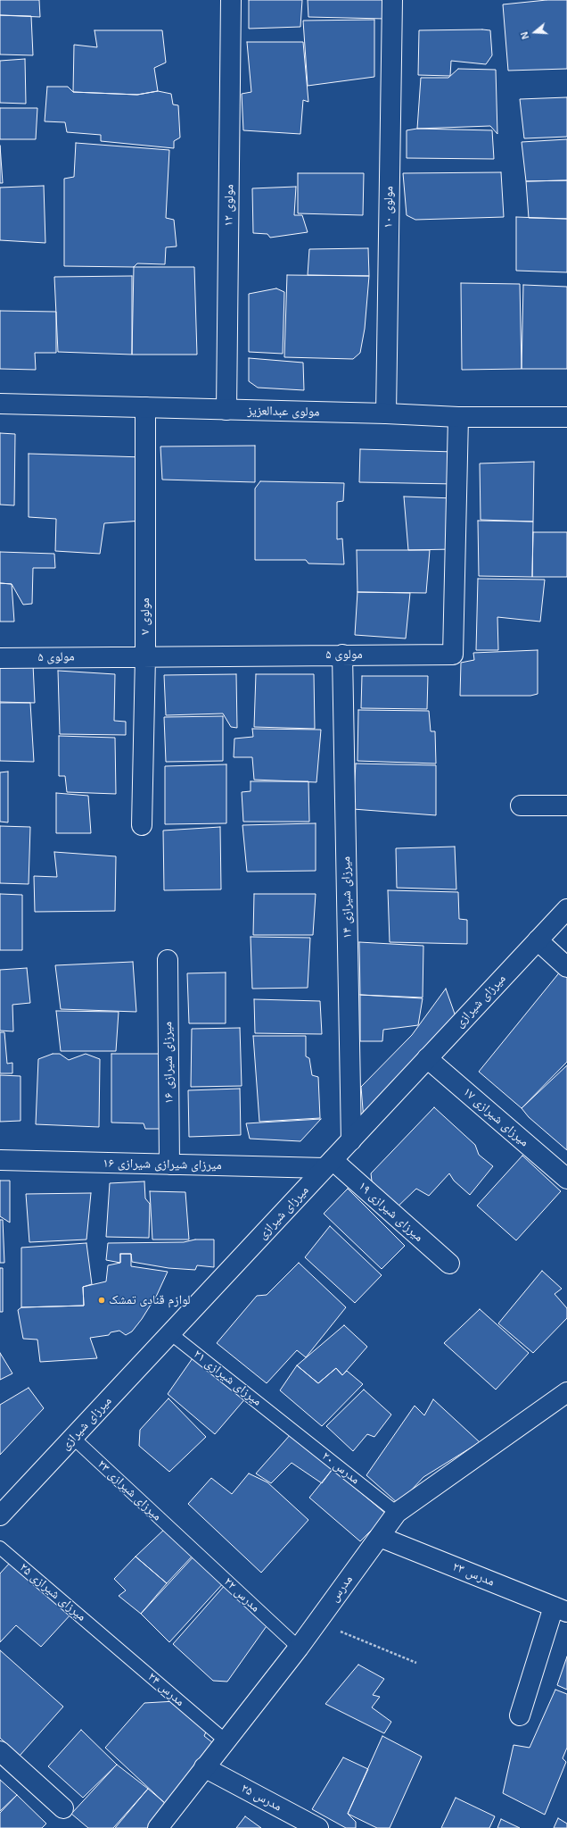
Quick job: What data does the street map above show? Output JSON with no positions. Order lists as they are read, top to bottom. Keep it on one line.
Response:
{"streets":{"street":["مولوی ۱۲","مولوی ۱۰","مولوی عبدالعزیز","مولوی ۷","مولوی ۵","میرزای شیرازی ۱۴","میرزای شیرازی","میرزای شیرازی ۱۶","میرزای شیرازی ۱۷","میرزای شیرازی شیرازی ۱۶","میرزای شیرازی ۱۹","مدرس ۲۳","مدرس","مدرس ۲۵"],"lane":["میرزای شیرازی ۲۱","مدرس ۲۰","میرزای شیرازی ۲۳","میرزای شیرازی ۲۵","مدرس ۲۲","مدرس ۲۴"]},"crossings":[["مولوی ۱۲","مولوی عبدالعزیز"],["مولوی ۱۰","مولوی عبدالعزیز"],["مولوی عبدالعزیز","مولوی ۷"],["مولوی عبدالعزیز","مولوی ۵"],["مولوی ۷","مولوی ۵"],["مولوی ۵","میرزای شیرازی ۱۴"],["میرزای شیرازی ۱۴","میرزای شیرازی"],["میرزای شیرازی","میرزای شیرازی ۱۷"],["میرزای شیرازی","میرزای شیرازی شیرازی ۱۶"],["میرزای شیرازی","میرزای شیرازی ۱۹"],["میرزای شیرازی","میرزای شیرازی ۲۱"],["میرزای شیرازی","میرزای شیرازی ۲۳"],["میرزای شیرازی ۱۶","میرزای شیرازی شیرازی ۱۶"],["میرزای شیرازی شیرازی ۱۶","میرزای شیرازی ۱۹"],["میرزای شیرازی ۲۱","مدرس ۲۰"],["مدرس ۲۰","مدرس"],["میرزای شیرازی ۲۳","مدرس ۲۲"],["مدرس ۲۳","مدرس"],["مدرس","مدرس ۲۲"],["مدرس","مدرس ۲۴"],["مدرس","مدرس ۲۵"],["میرزای شیرازی ۲۵","مدرس ۲۴"]],"places":["لوازم قنادی تمشک"],"north":"left"}
